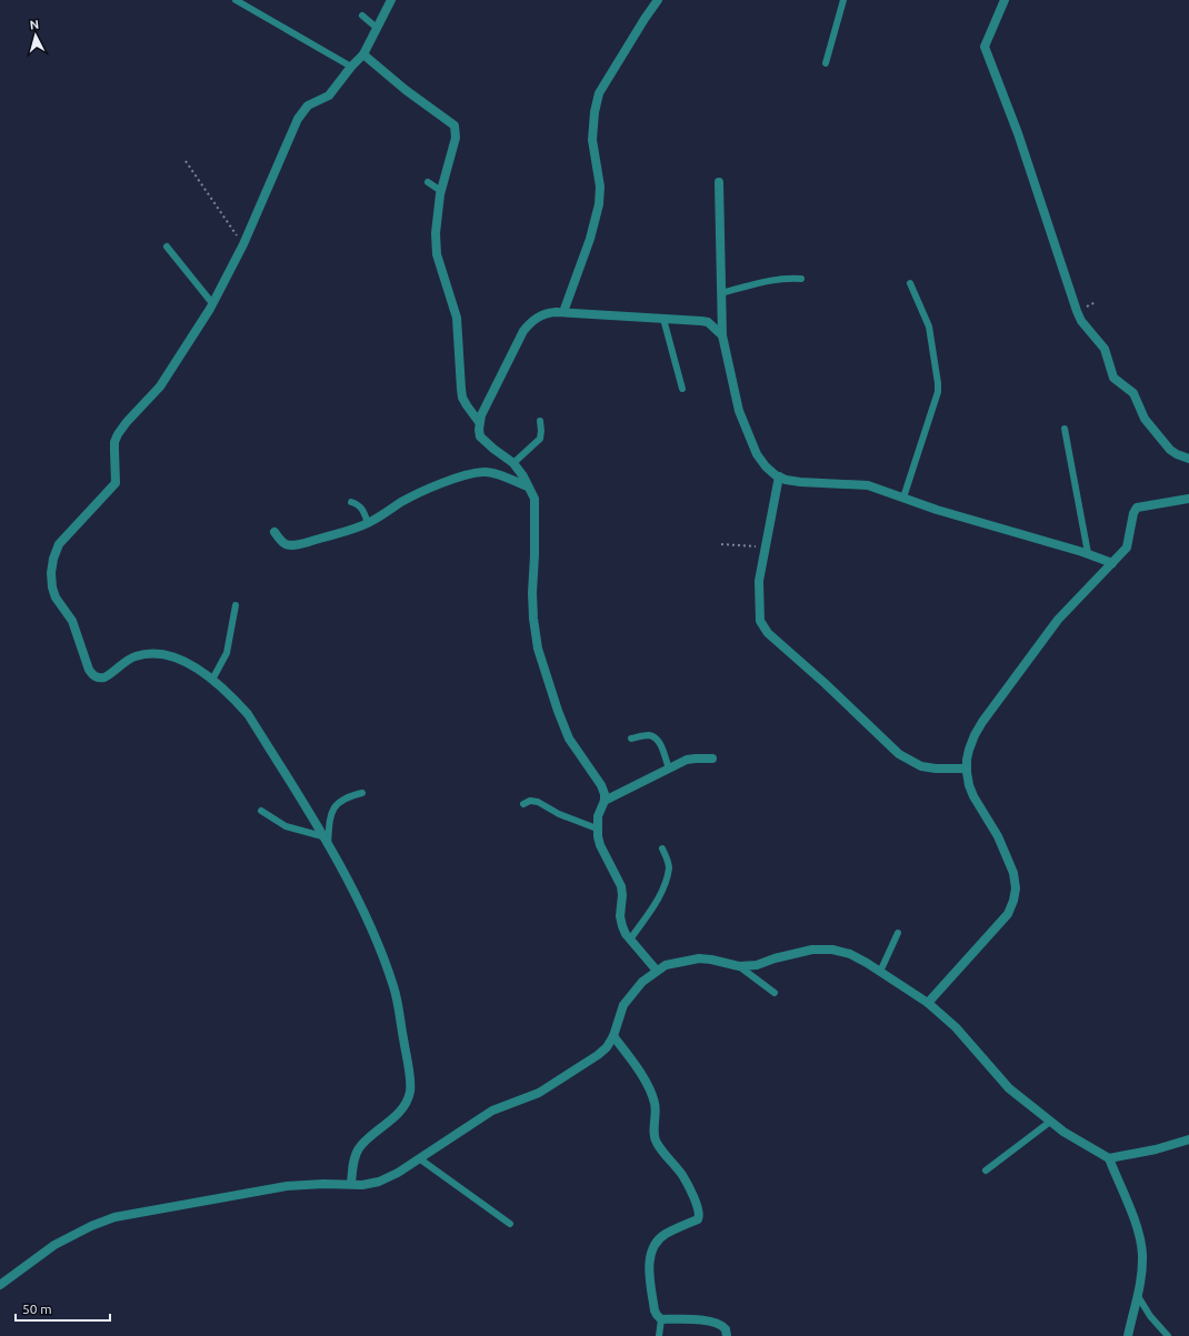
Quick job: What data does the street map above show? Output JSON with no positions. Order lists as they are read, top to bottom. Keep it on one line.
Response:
{"scale_bar":"50 m","north":"top"}
